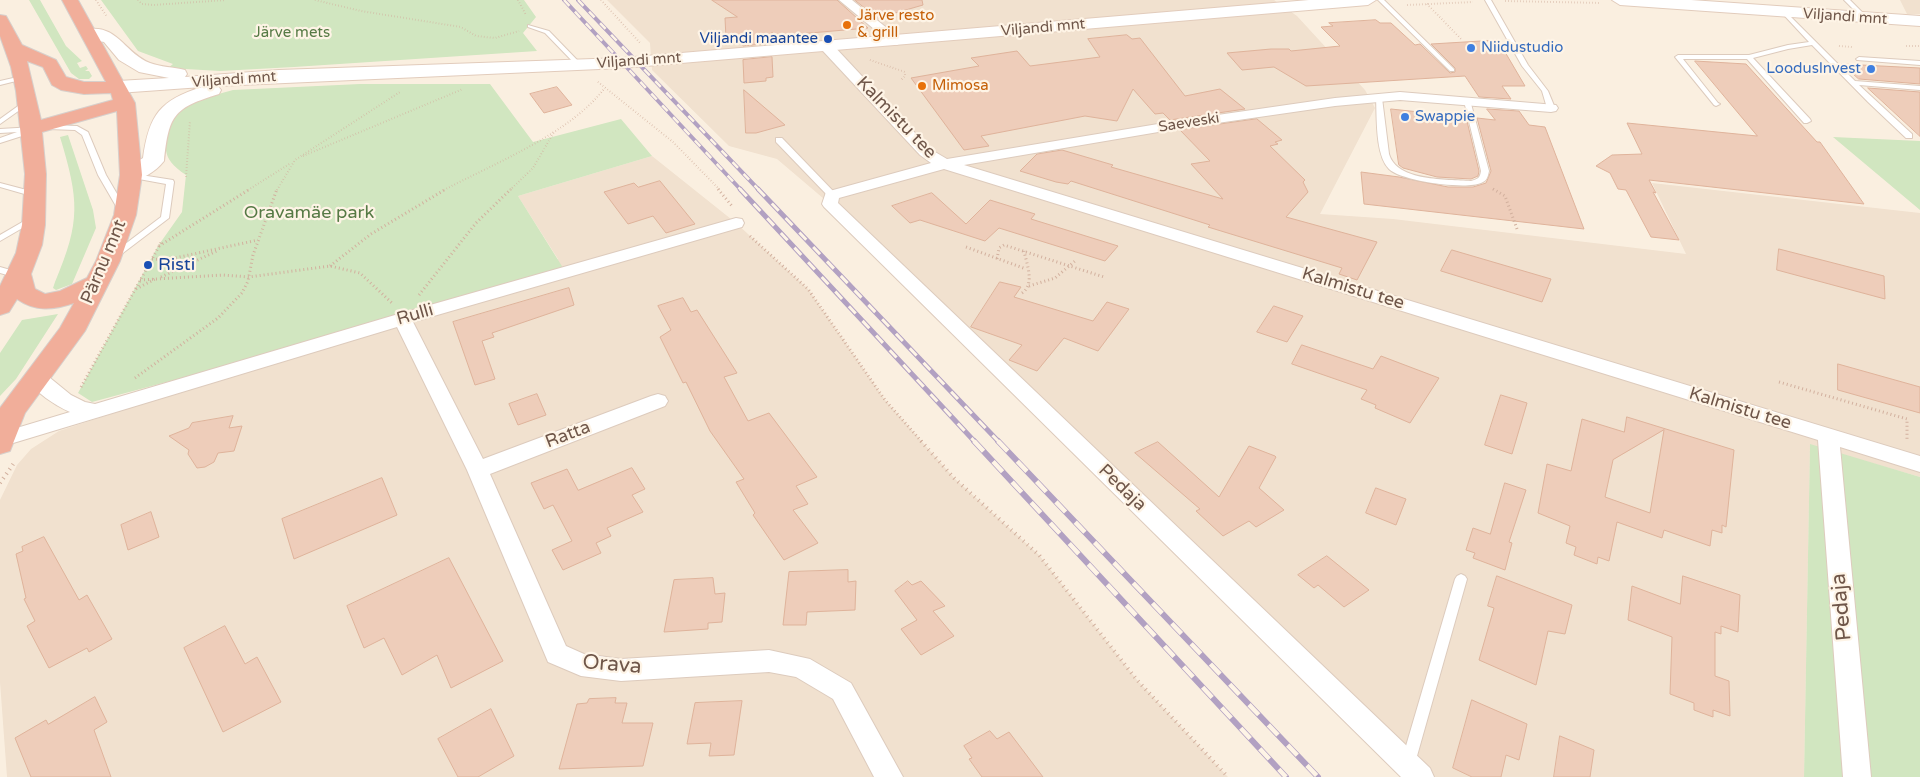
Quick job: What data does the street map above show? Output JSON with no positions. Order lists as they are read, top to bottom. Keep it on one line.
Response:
{"streets":{"highway":["Pärnu mnt"],"main road":["Viljandi mnt"],"street":["Kalmistu tee","Saeveski","Rulli","Ratta","Pedaja","Orava"]},"crossings":[["Viljandi mnt","Kalmistu tee"],["Viljandi mnt","Pärnu mnt"],["Kalmistu tee","Saeveski"],["Kalmistu tee","Pedaja"],["Saeveski","Pedaja"],["Pärnu mnt","Rulli"],["Rulli","Orava"],["Ratta","Orava"]],"parks":["Järve mets","Oravamäe park"],"places":["Järve resto & grill","Viljandi maantee","Niidustudio","LoodusInvest","Mimosa","Swappie","Risti"]}
